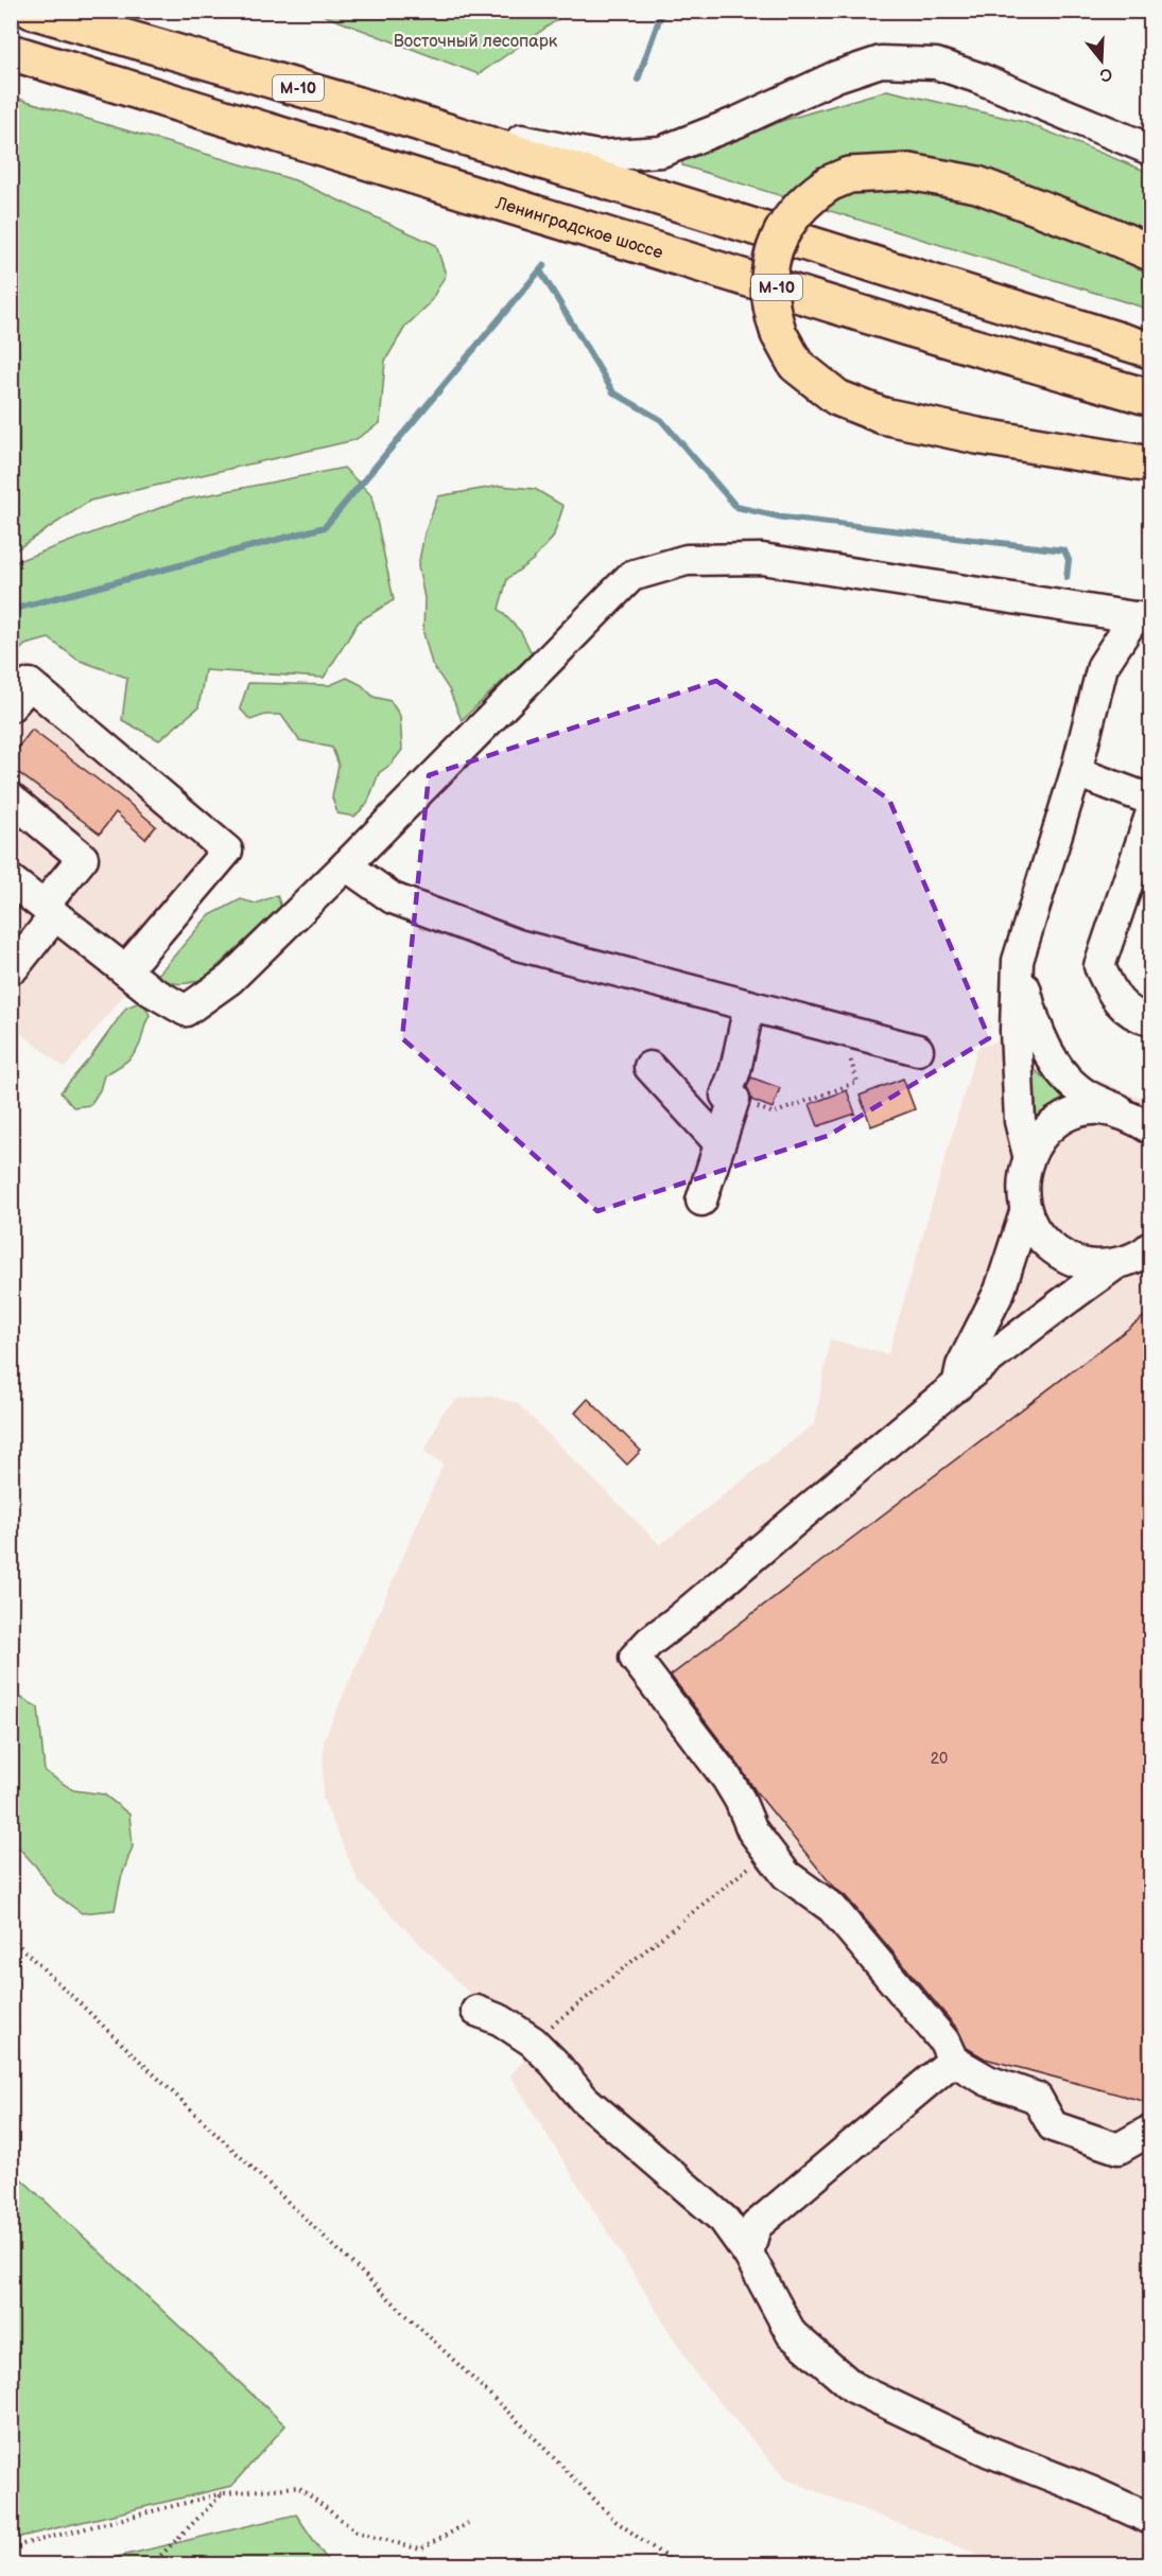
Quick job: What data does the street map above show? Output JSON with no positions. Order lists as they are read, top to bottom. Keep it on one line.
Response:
{"streets":{"main road":["М-10","Ленинградское шоссе"]},"parks":["Восточный лесопарк"],"house_numbers":["20"],"north":"bottom"}
